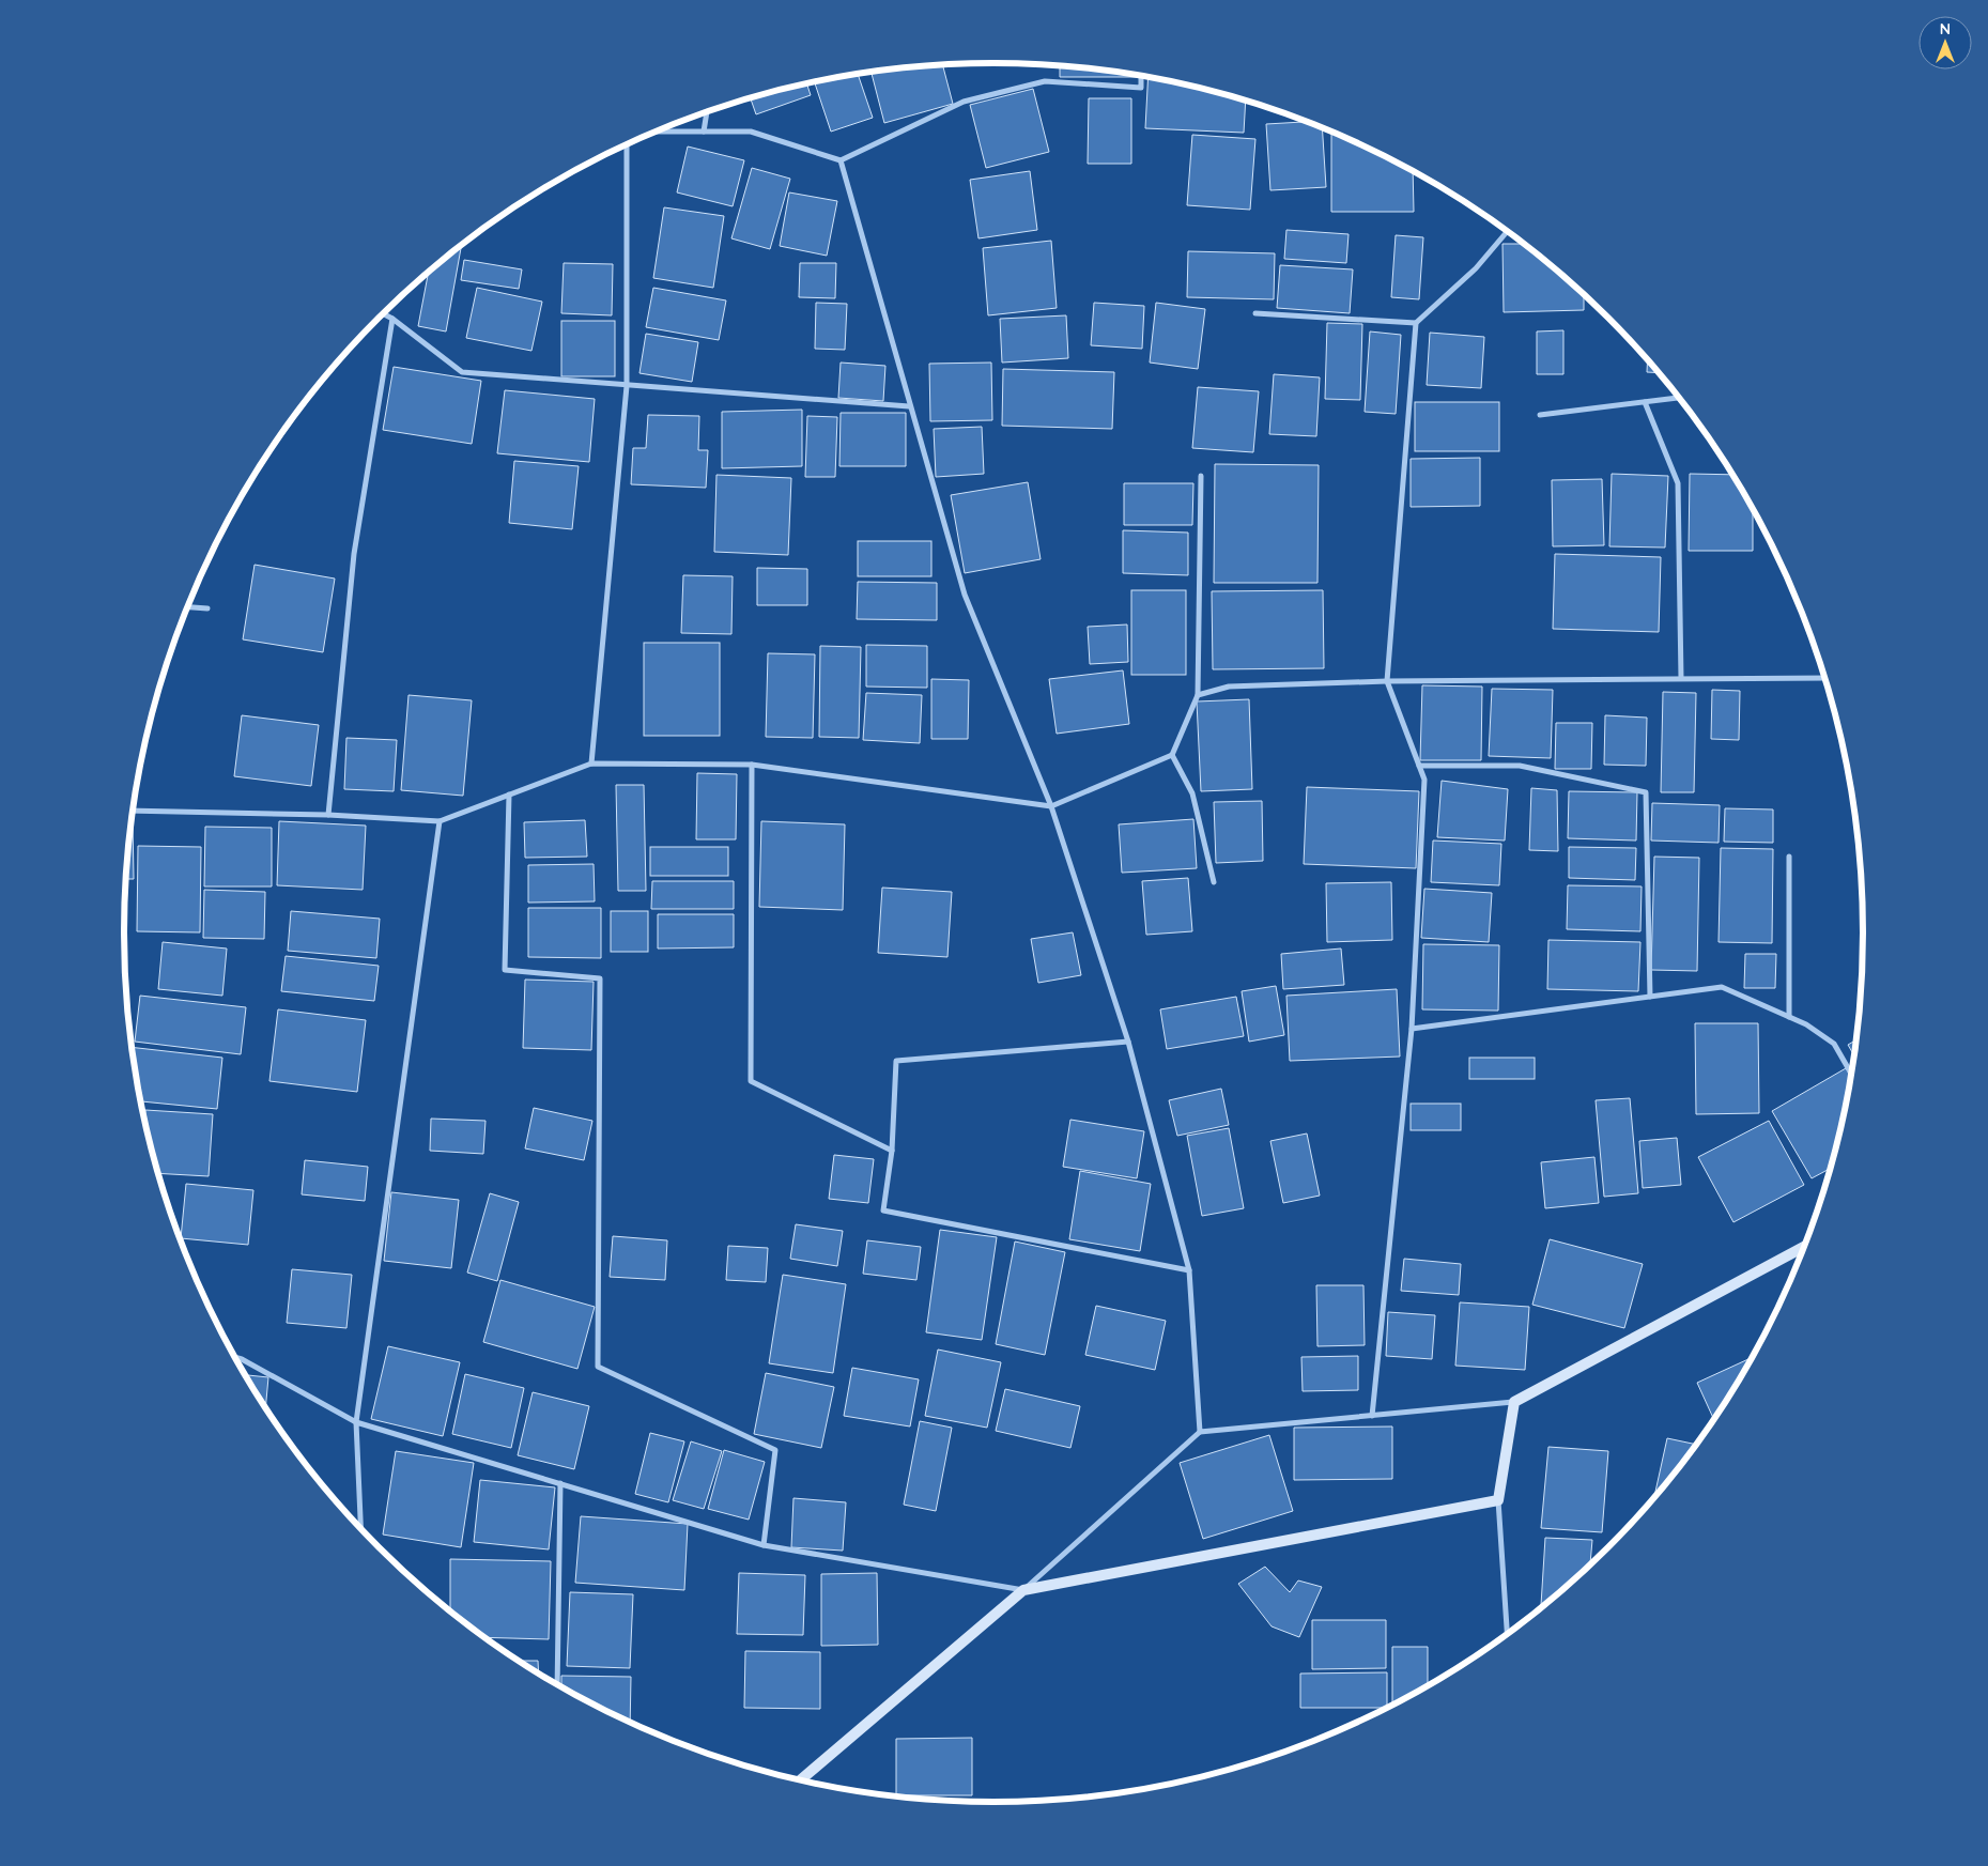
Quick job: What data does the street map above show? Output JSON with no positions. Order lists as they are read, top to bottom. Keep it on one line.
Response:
{"north":"top"}
